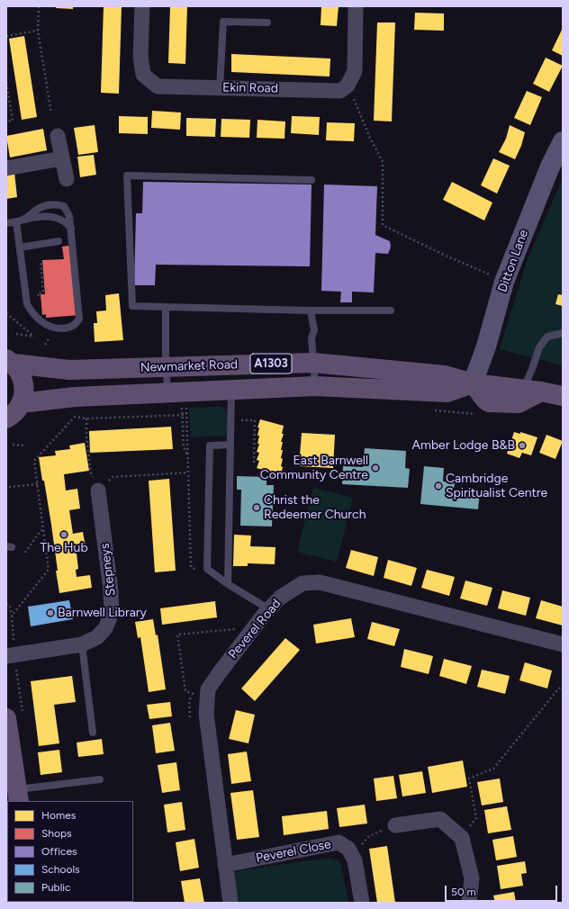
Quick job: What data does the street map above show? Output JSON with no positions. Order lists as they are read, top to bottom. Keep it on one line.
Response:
{"streets":{"main road":["Ditton Lane","A1303","Newmarket Road"],"street":["Ekin Road","Stepneys","Peverel Road","Peverel Close"]},"crossings":[["Ditton Lane","Newmarket Road"],["Peverel Road","Peverel Close"]],"places":["Amber Lodge B&B","East Barnwell Community Centre","Cambridge Spiritualist Centre","Christ the Redeemer Church","The Hub","Barnwell Library"],"legend":["Homes","Shops","Offices","Schools","Public"],"scale_bar":"50 m"}
